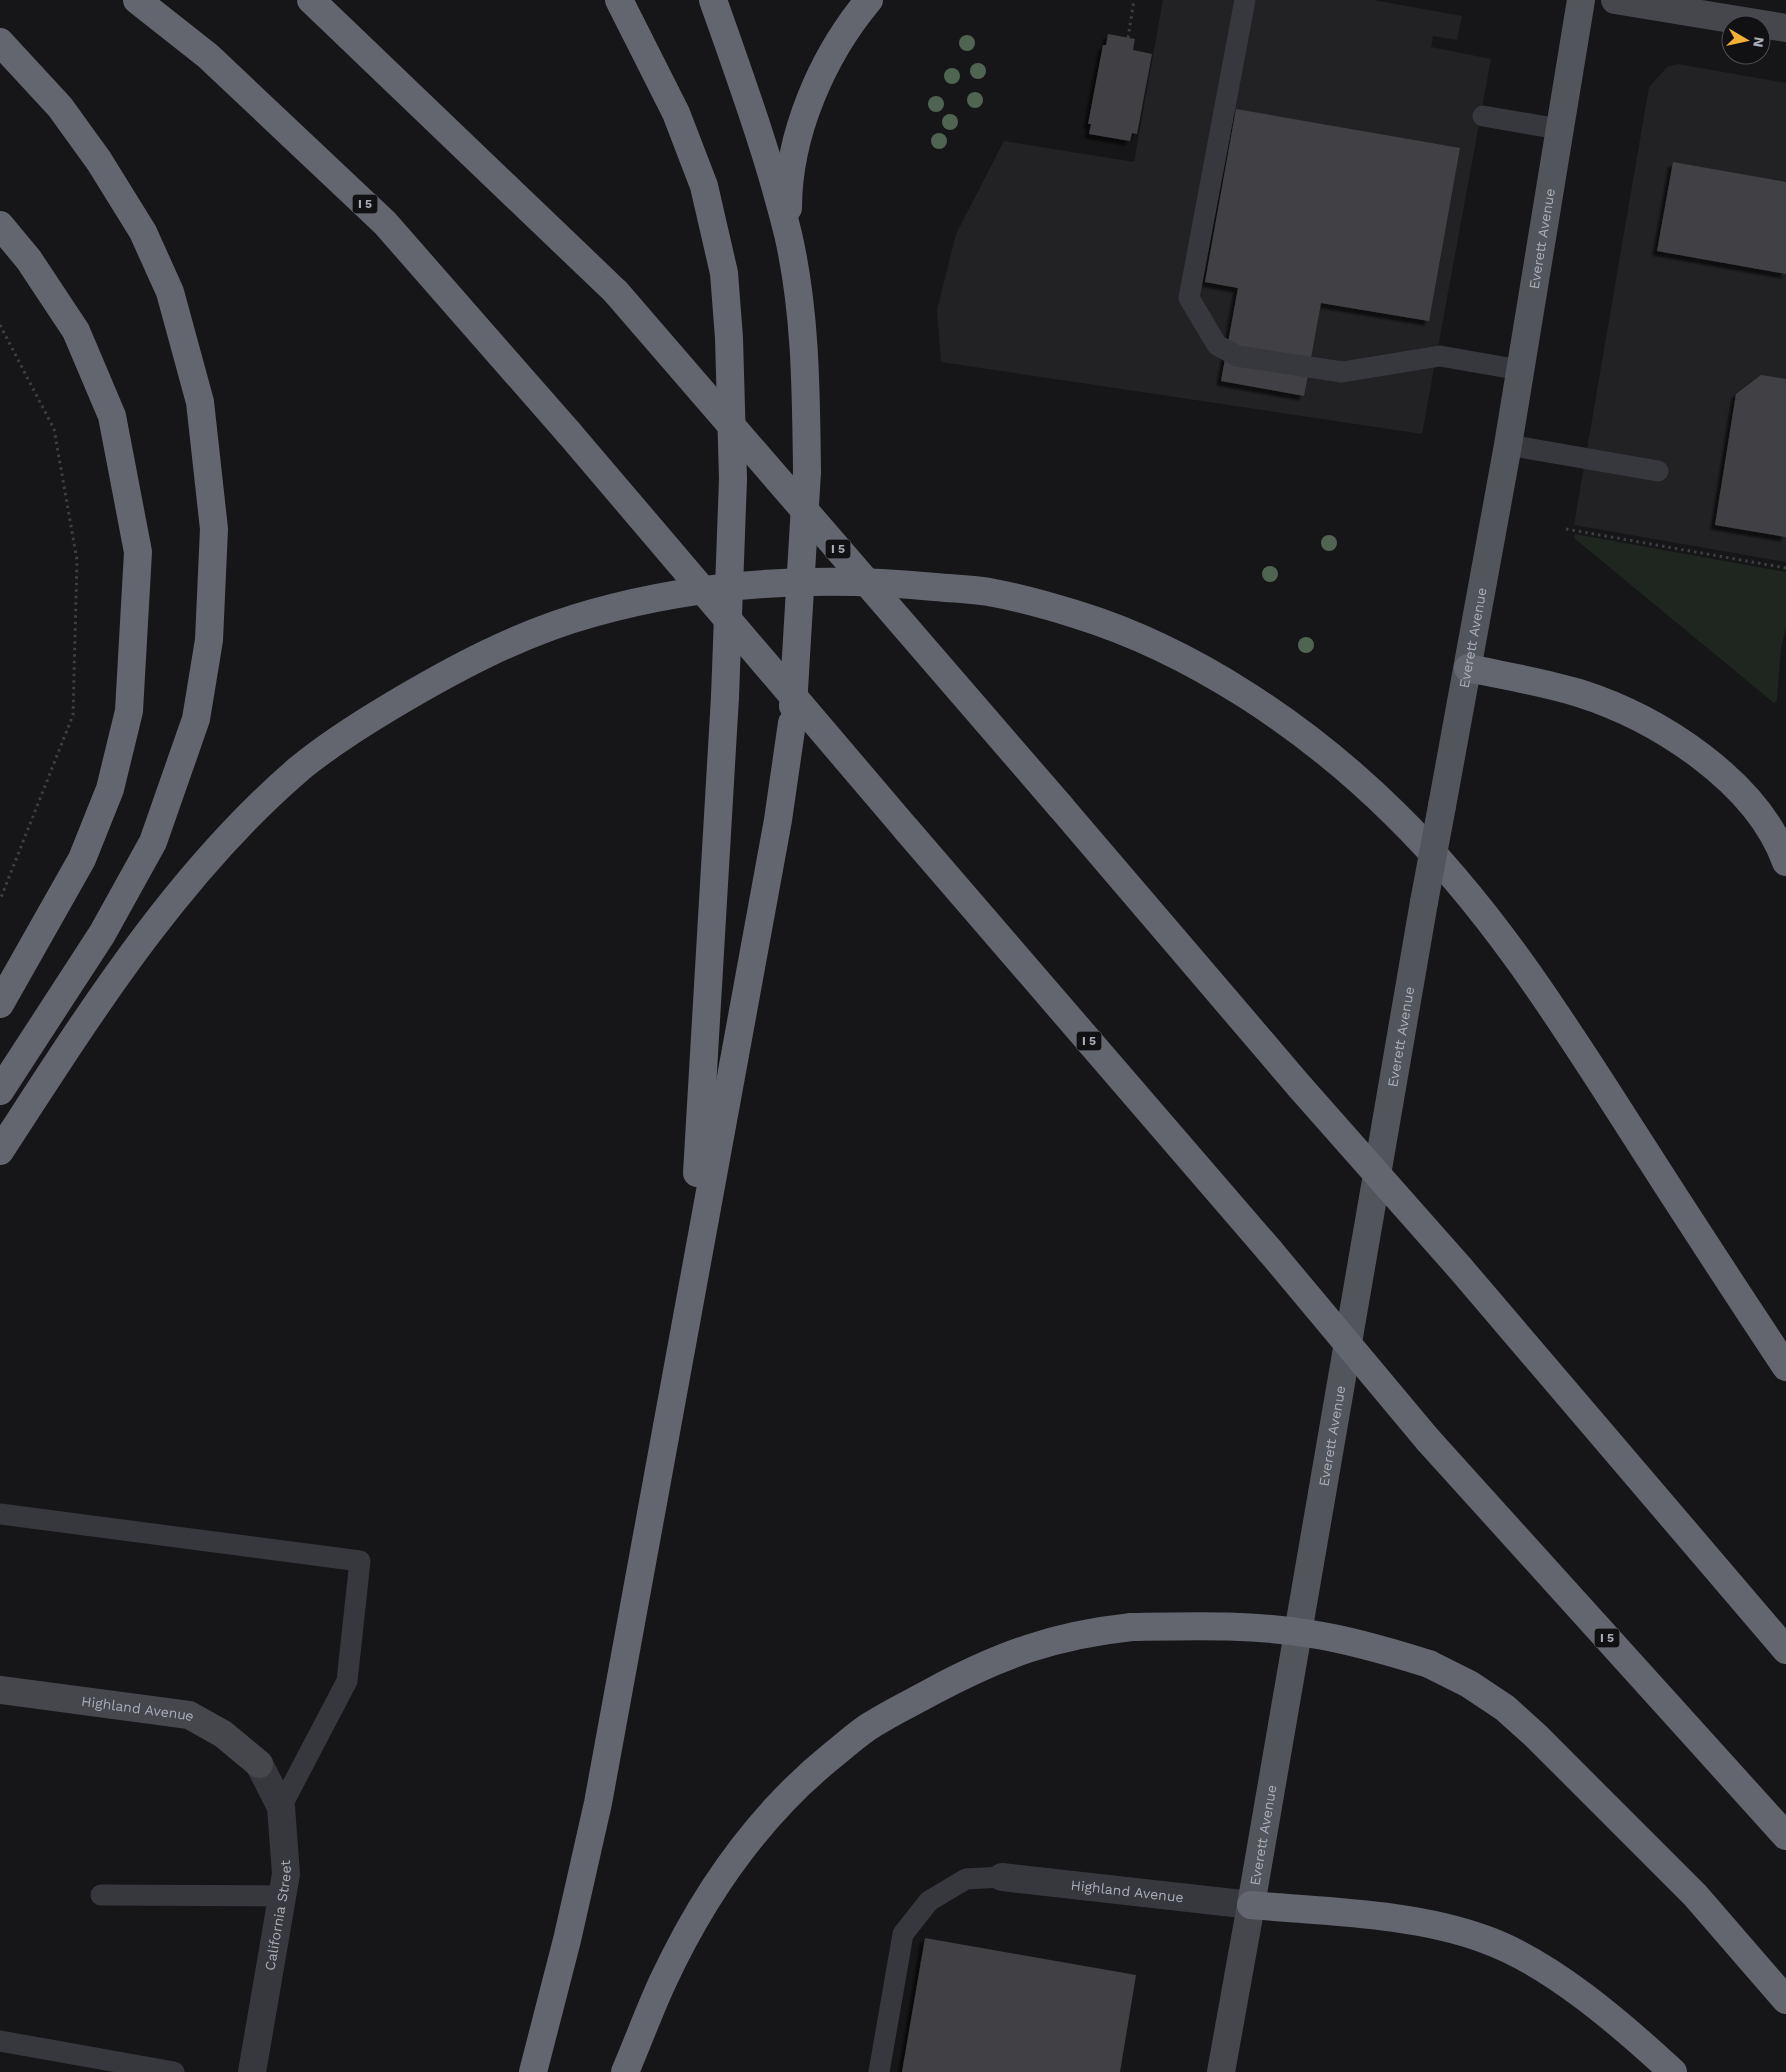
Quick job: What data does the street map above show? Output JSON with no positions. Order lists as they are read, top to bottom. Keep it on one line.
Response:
{"streets":{"highway":["I 5"],"main road":["Everett Avenue","Highland Avenue"],"street":["California Street"]},"crossings":[["Everett Avenue","Highland Avenue"],["Highland Avenue","California Street"]],"north":"right"}
